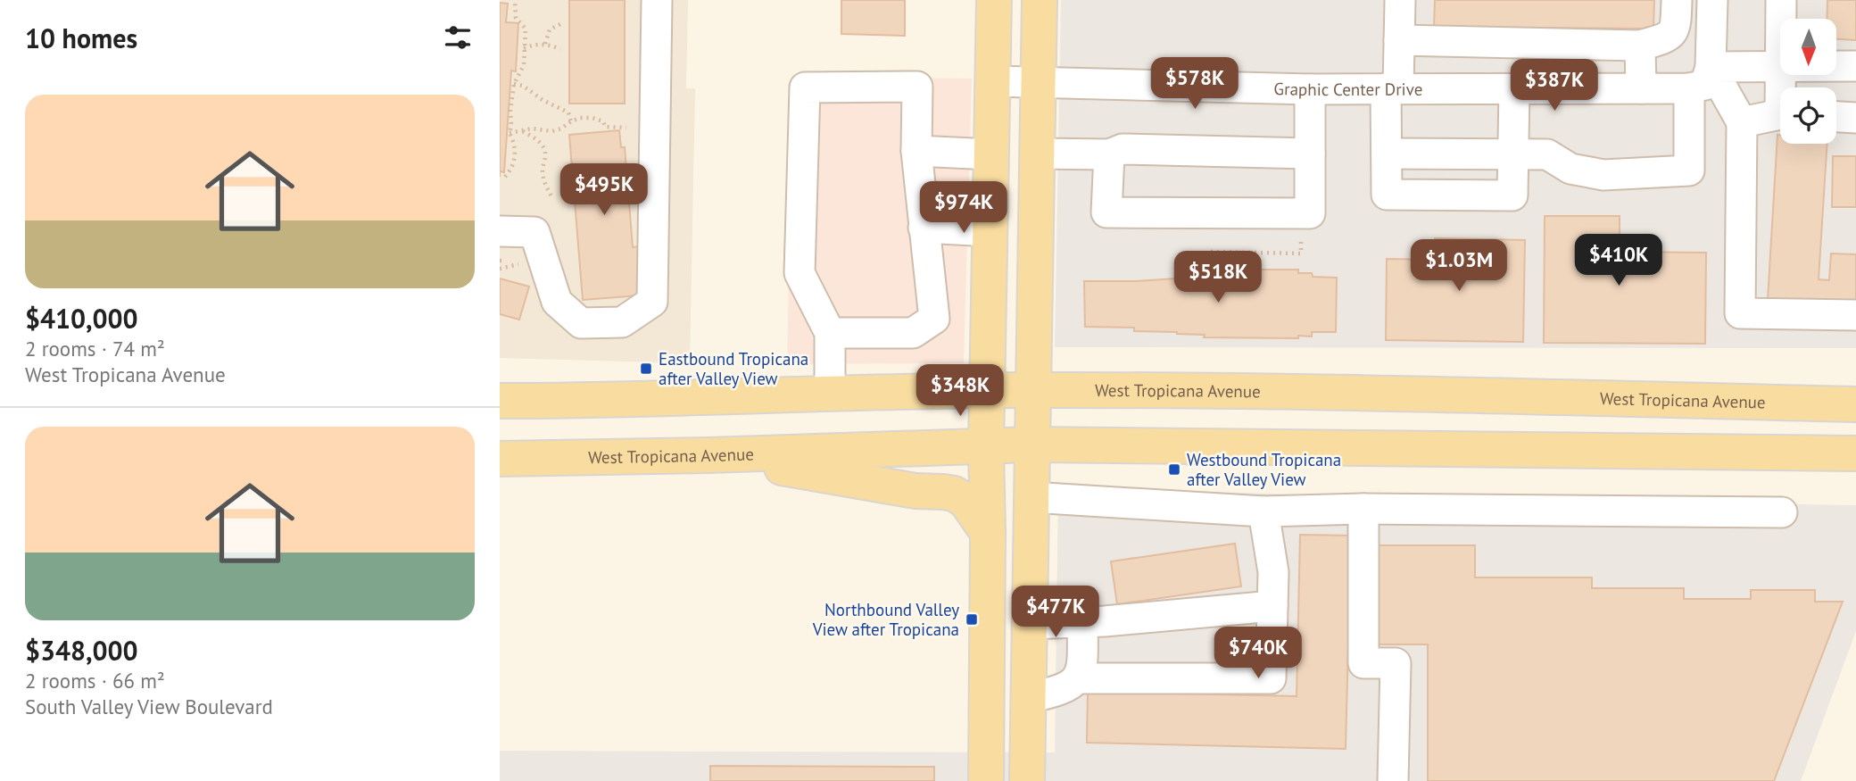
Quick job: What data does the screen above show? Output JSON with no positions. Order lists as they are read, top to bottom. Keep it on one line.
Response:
{"streets":{"main road":["West Tropicana Avenue"],"street":["Graphic Center Drive"]},"places":{"transit":["Eastbound Tropicana after Valley View","Westbound Tropicana after Valley View","Northbound Valley View after Tropicana"]},"north":"bottom","page":{"heading":"10 homes","price":["$578K","$387K","$495K","$974K","$410K","$1.03M","$518K","$348K","$477K","$740K"],"list":[{"name":"$410,000","note":"2 rooms · 74 m² · West Tropicana Avenue"},{"name":"$348,000","note":"2 rooms · 66 m² · South Valley View Boulevard"}]}}
